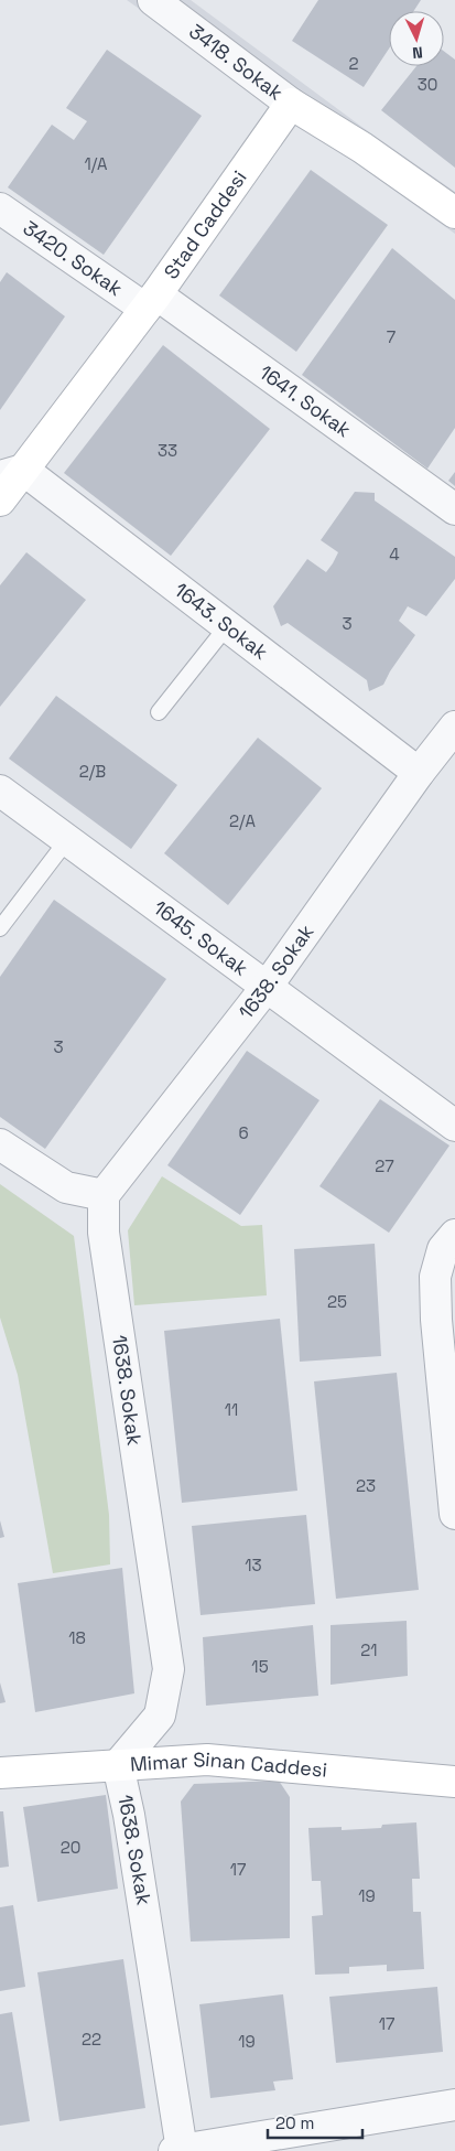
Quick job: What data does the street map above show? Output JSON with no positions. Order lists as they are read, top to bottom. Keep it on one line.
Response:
{"streets":{"street":["3418. Sokak","Stad Caddesi","3420. Sokak","1641. Sokak","1643. Sokak","1645. Sokak","1638. Sokak","Mimar Sinan Caddesi"]},"crossings":[["3418. Sokak","Stad Caddesi"],["Stad Caddesi","3420. Sokak"],["Stad Caddesi","1641. Sokak"],["Stad Caddesi","1643. Sokak"],["3420. Sokak","1641. Sokak"],["1643. Sokak","1638. Sokak"],["1645. Sokak","1638. Sokak"],["1638. Sokak","Mimar Sinan Caddesi"]],"house_numbers":["2","30","1/A","7","33","4","3","2/B","2/A","3","6","27","25","11","23","13","18","21","15","20","17","19","17","22","19"],"scale_bar":"20 m","north":"bottom"}
